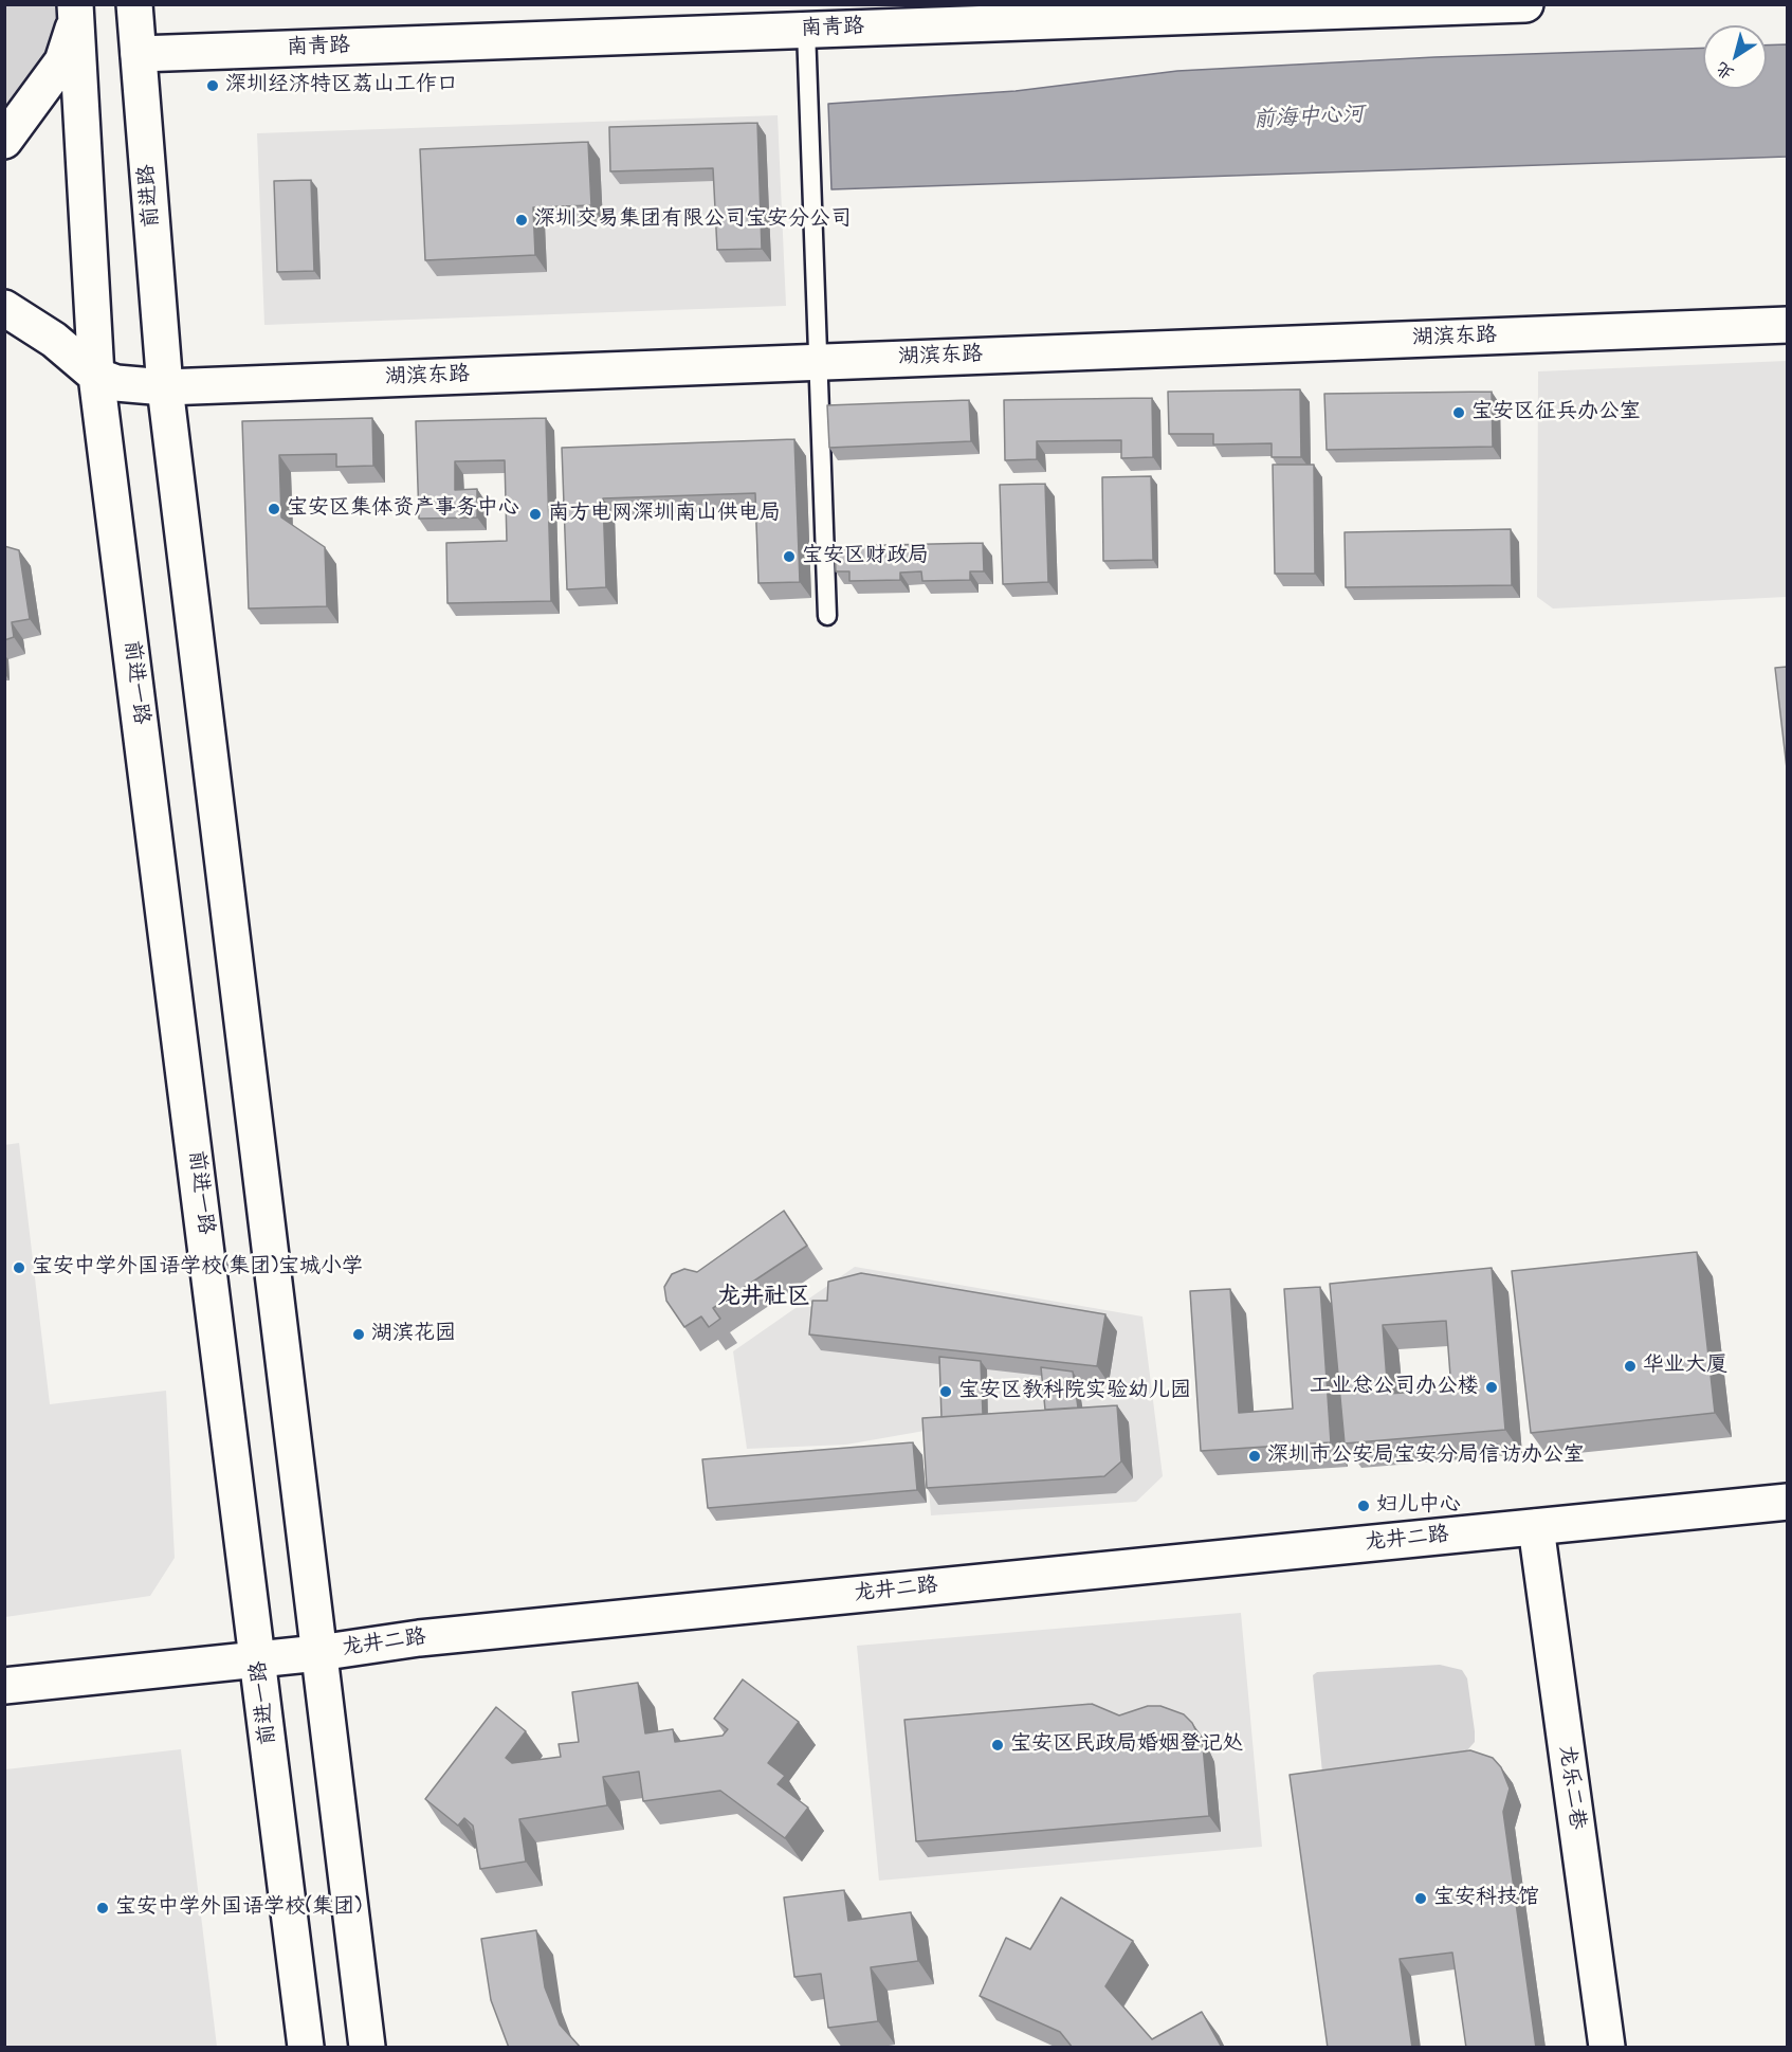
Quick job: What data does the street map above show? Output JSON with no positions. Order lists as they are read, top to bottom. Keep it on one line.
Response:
{"streets":{"main road":["南青路","前进路","湖滨东路","前进一路","龙井二路","龙乐二巷"]},"crossings":[["南青路","前进路"],["前进路","湖滨东路"],["湖滨东路","前进一路"],["前进一路","龙井二路"],["龙井二路","龙乐二巷"]],"districts":["龙井社区"],"water":["前海中心河"],"places":["深圳经济特区荔山工作口","深圳交易集团有限公司宝安分公司","宝安区征兵办公室","宝安区集体资产事务中心","南方电网深圳南山供电局","宝安区财政局","宝安中学外国语学校(集团)宝城小学","湖滨花园","华业大厦","工业总公司办公楼","宝安区教科院实验幼儿园","深圳市公安局宝安分局信访办公室","妇儿中心","宝安区民政局婚姻登记处","宝安科技馆","宝安中学外国语学校(集团)"],"north":"bottom left"}
